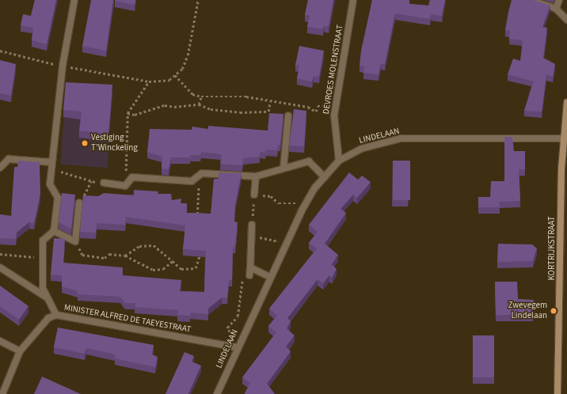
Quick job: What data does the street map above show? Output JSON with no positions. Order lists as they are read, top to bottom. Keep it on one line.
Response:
{"streets":{"main road":["KORTRIJKSTRAAT"],"street":["DEVROES MOLENSTRAAT","LINDELAAN","MINISTER ALFRED DE TAEYESTRAAT"]},"crossings":[["DEVROES MOLENSTRAAT","LINDELAAN"],["LINDELAAN","KORTRIJKSTRAAT"],["LINDELAAN","MINISTER ALFRED DE TAEYESTRAAT"]],"places":["Vestiging T'Winckeling","Zwevegem Lindelaan"]}
